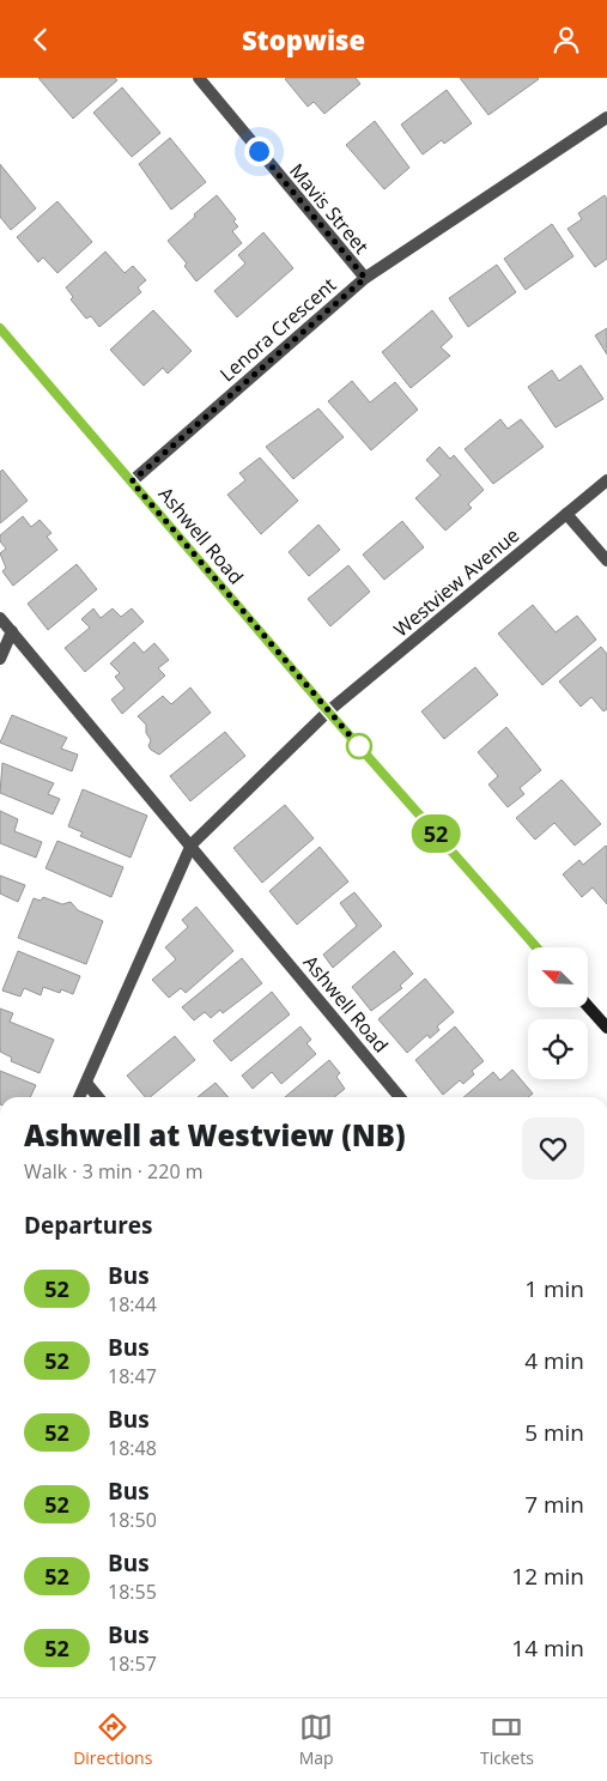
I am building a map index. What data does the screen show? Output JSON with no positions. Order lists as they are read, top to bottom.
{
  "streets": {
    "street": [
      "Mavis Street",
      "Lenora Crescent",
      "Ashwell Road",
      "Westview Avenue"
    ]
  },
  "crossings": [
    ["Mavis Street", "Lenora Crescent"],
    ["Lenora Crescent", "Ashwell Road"],
    ["Ashwell Road", "Westview Avenue"]
  ],
  "lines": ["bus line 52"],
  "north": "top left",
  "page": {
    "header": "Stopwise",
    "on_map": "52",
    "heading": [
      ["Ashwell at Westview (NB)", "Walk · 3 min · 220 m"],
      "Departures"
    ],
    "list": [
      {
        "mark": "52",
        "name": "Bus",
        "note": "18:44",
        "value": "1 min"
      },
      {
        "mark": "52",
        "name": "Bus",
        "note": "18:47",
        "value": "4 min"
      },
      {
        "mark": "52",
        "name": "Bus",
        "note": "18:48",
        "value": "5 min"
      },
      {
        "mark": "52",
        "name": "Bus",
        "note": "18:50",
        "value": "7 min"
      },
      {
        "mark": "52",
        "name": "Bus",
        "note": "18:55",
        "value": "12 min"
      },
      {
        "mark": "52",
        "name": "Bus",
        "note": "18:57",
        "value": "14 min"
      }
    ],
    "tabs": ["Directions", "Map", "Tickets"]
  }
}
